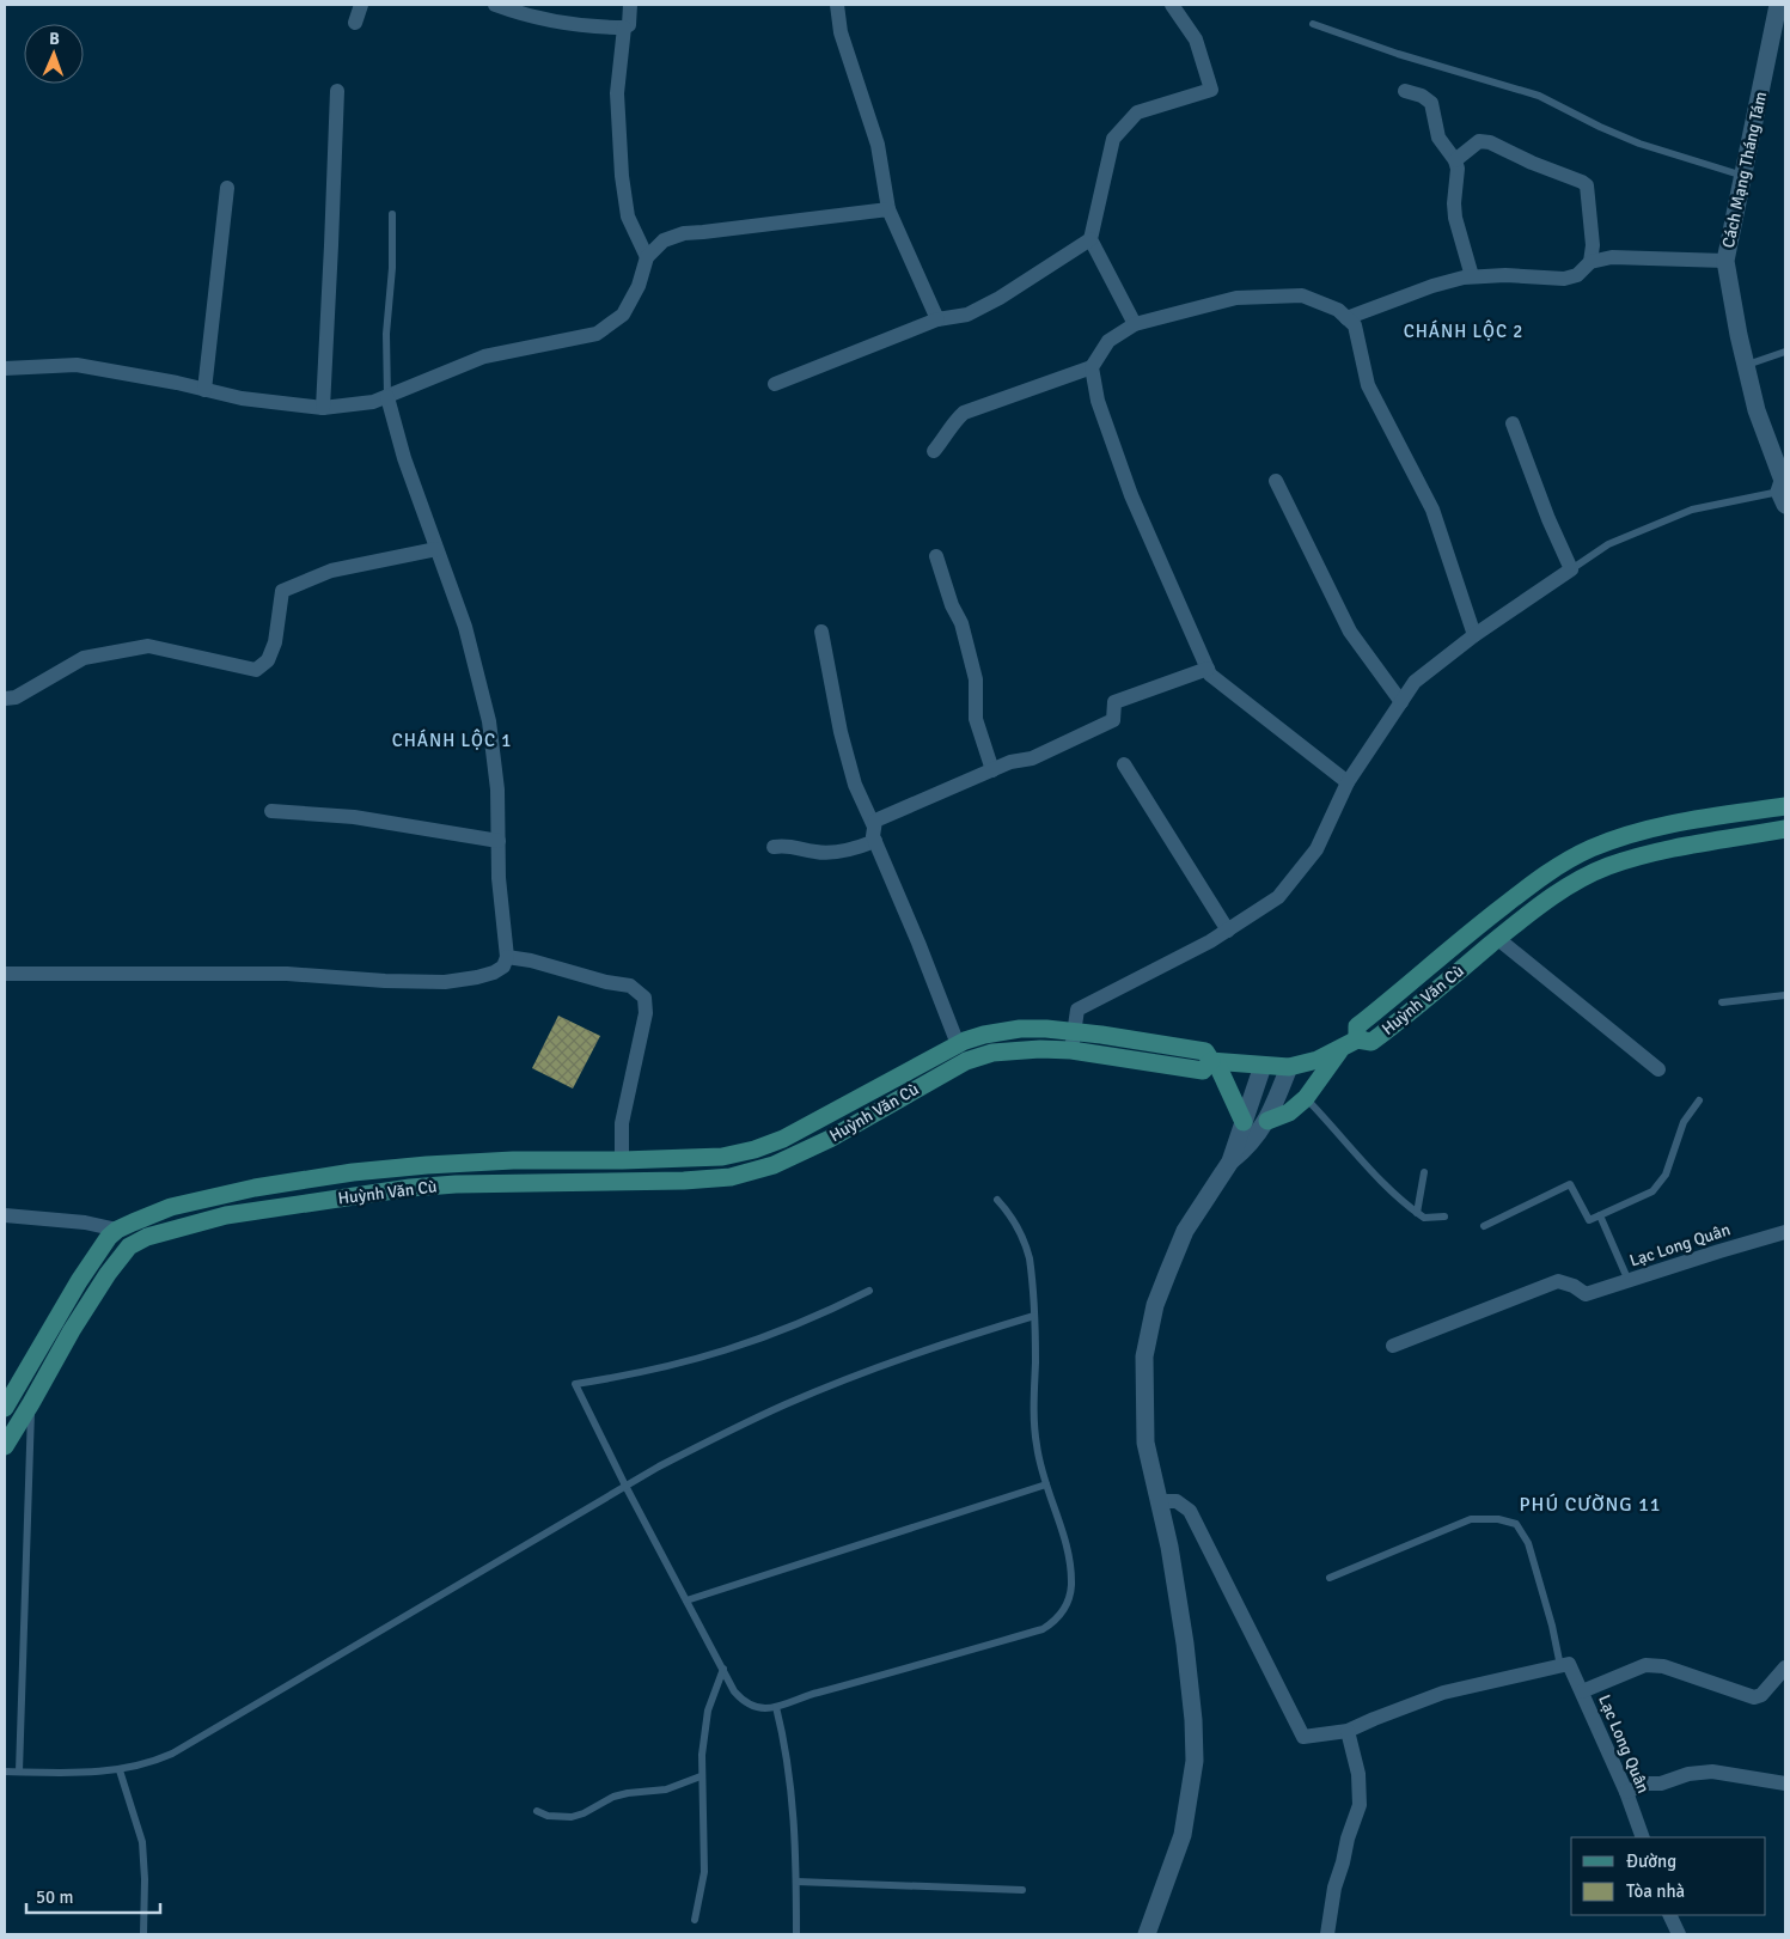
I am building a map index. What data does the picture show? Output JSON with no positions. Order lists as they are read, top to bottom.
{
  "streets": {
    "main road": ["Huỳnh Văn Cù"],
    "street": ["Cách Mạng Tháng Tám", "Lạc Long Quân"]
  },
  "districts": ["CHÁNH LỘC 2", "CHÁNH LỘC 1", "PHÚ CƯỜNG 11"],
  "legend": ["Đường", "Tòa nhà"],
  "scale_bar": "50 m",
  "north": "top"
}
